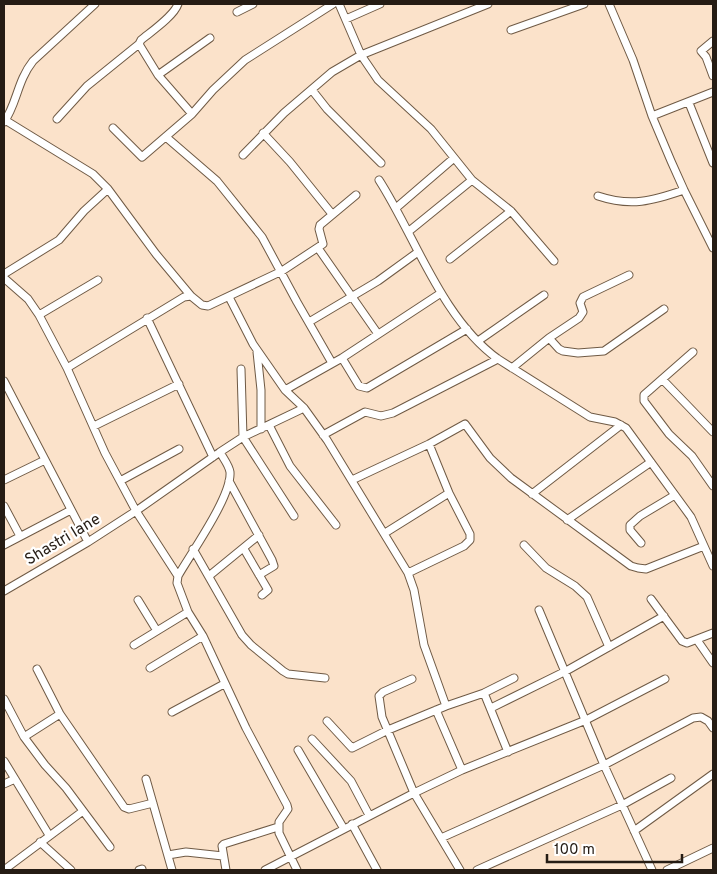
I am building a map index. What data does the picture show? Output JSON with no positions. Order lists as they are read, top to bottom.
{
  "streets": {
    "street": ["Shastri lane"]
  },
  "scale_bar": "100 m"
}
